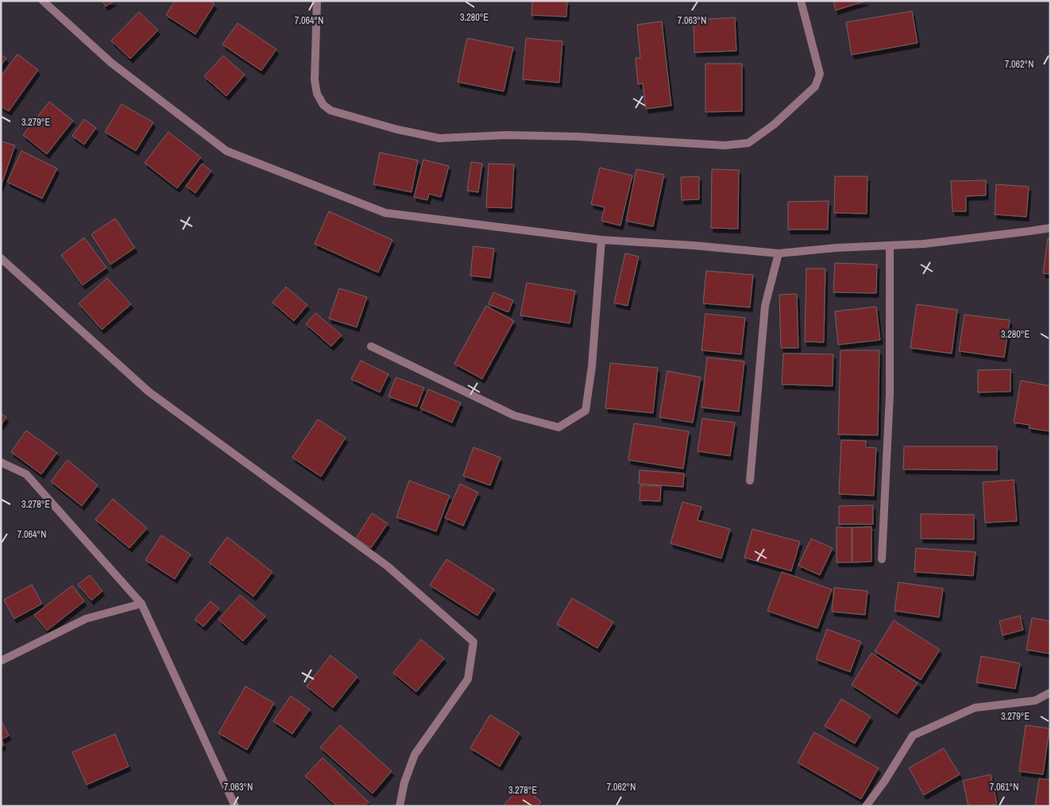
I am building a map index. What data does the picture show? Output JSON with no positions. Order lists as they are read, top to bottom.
{
  "coordinates": [
    "3.280°E",
    "7.064°N",
    "7.063°N",
    "7.062°N",
    "3.279°E",
    "3.278°E",
    "7.061°N"
  ]
}
